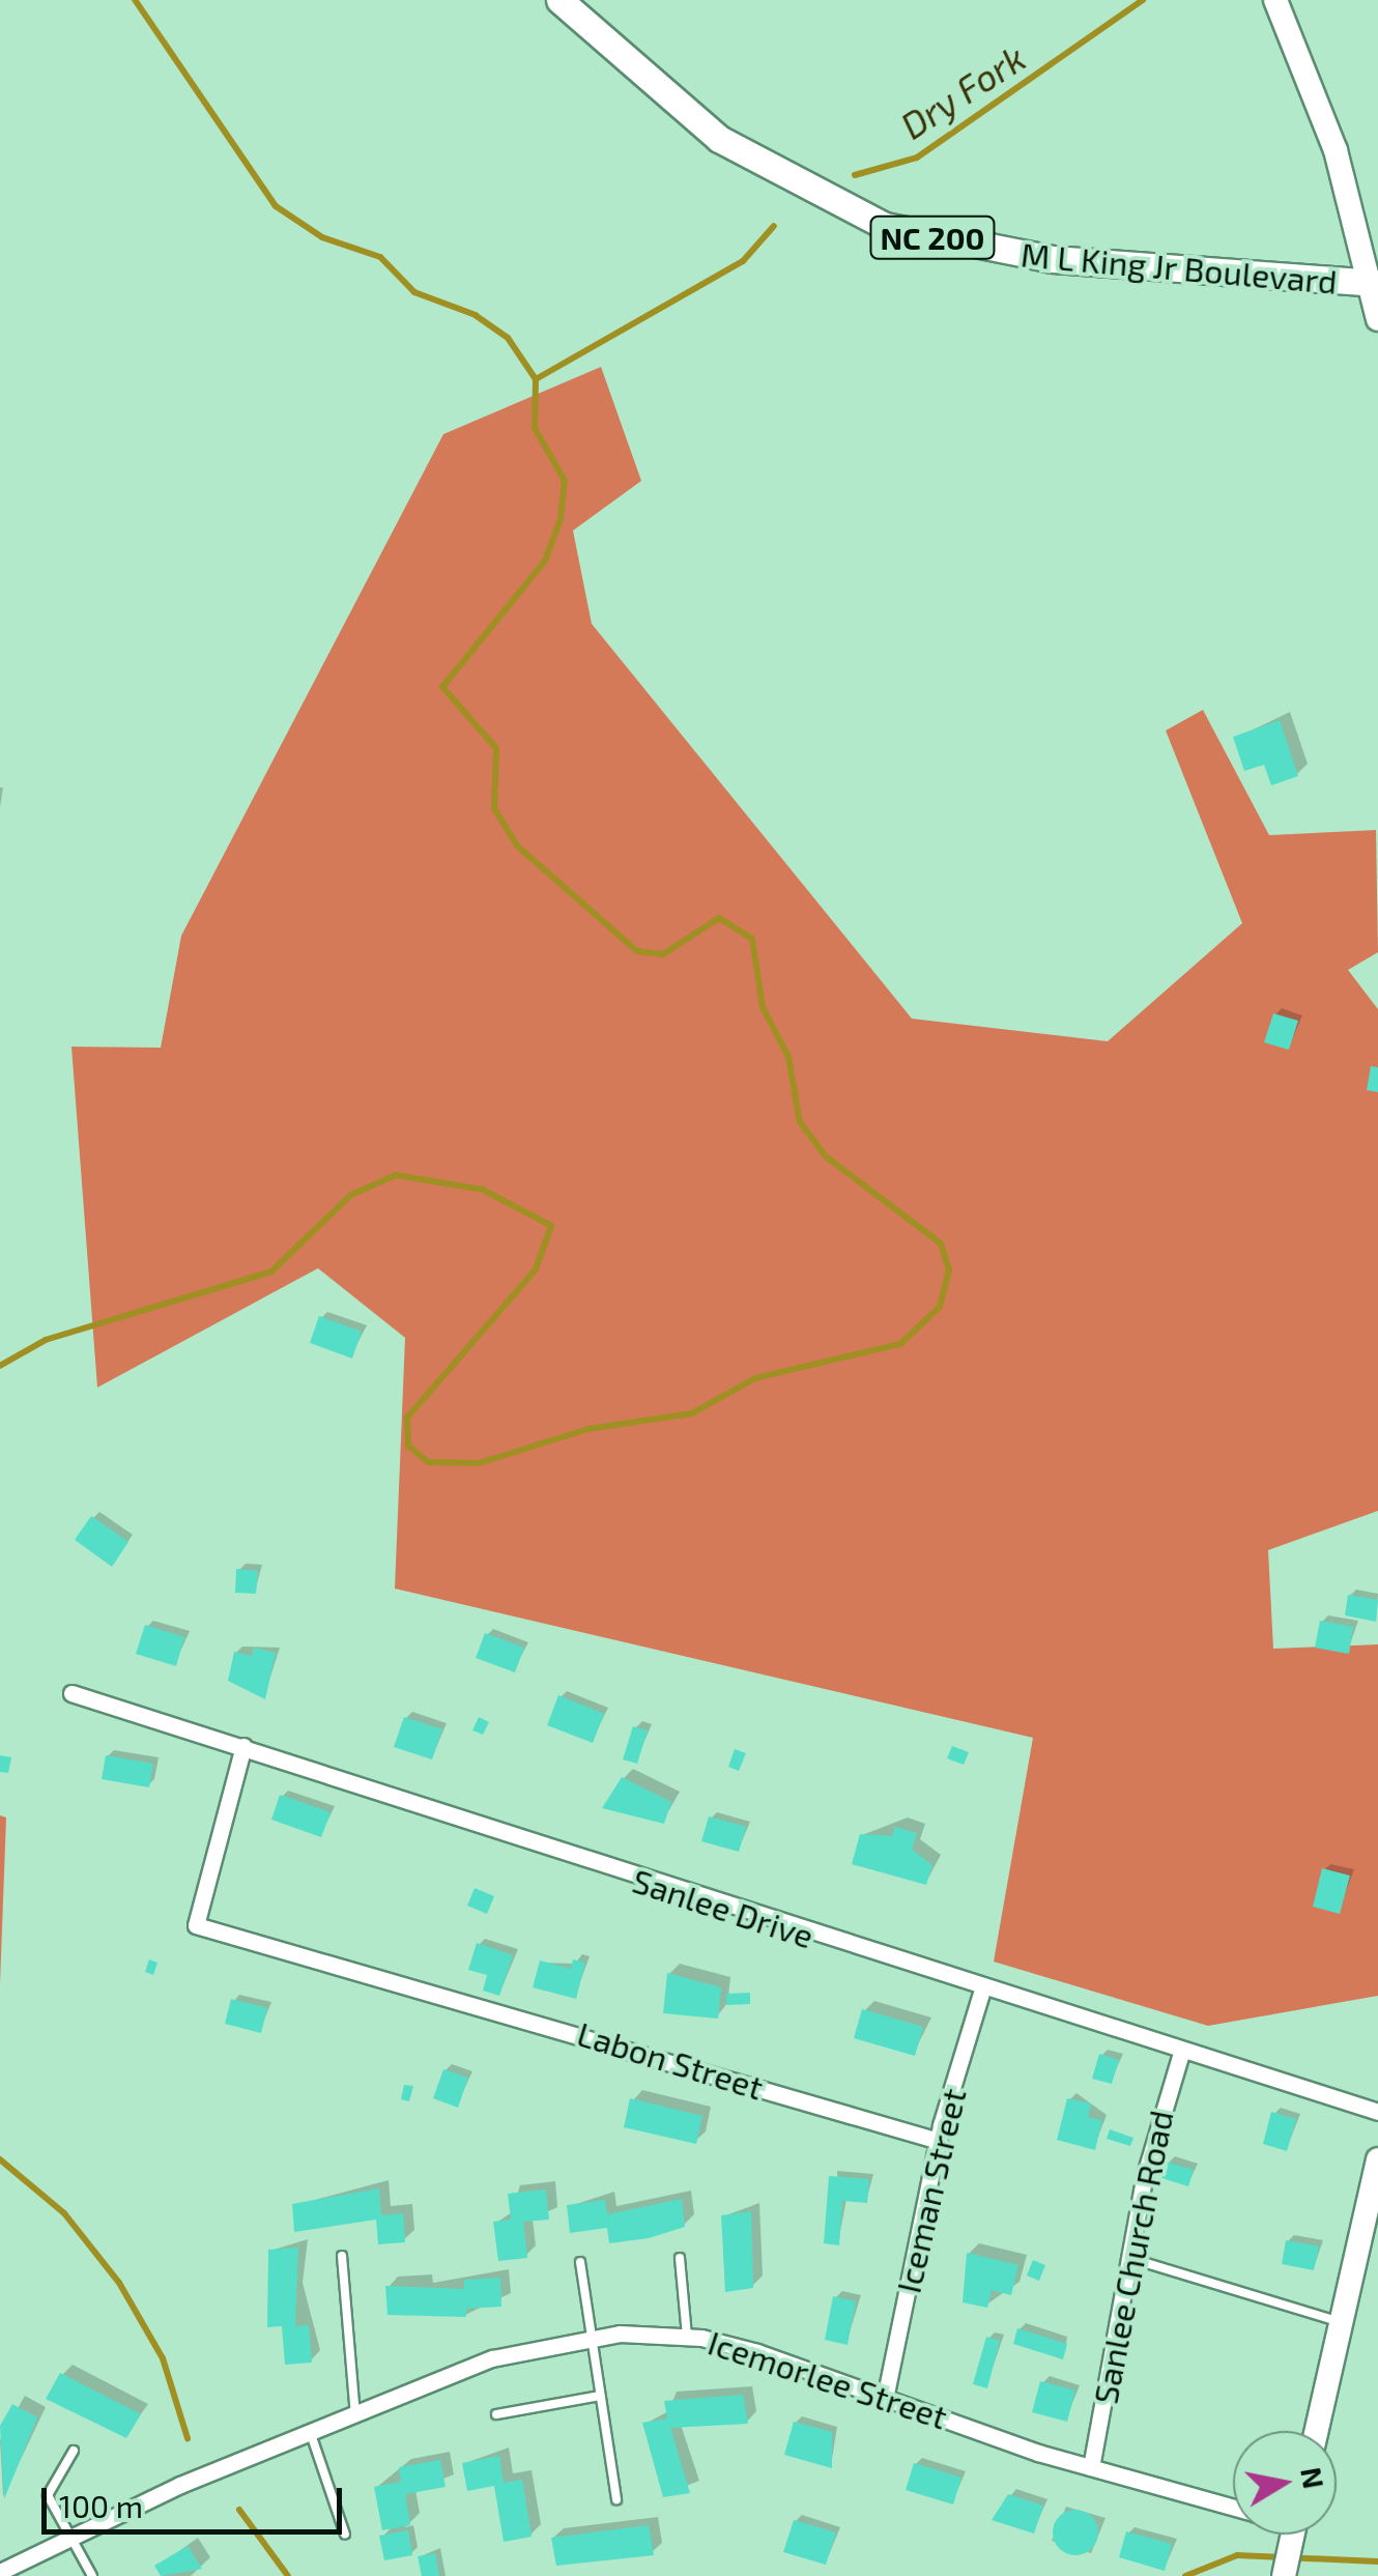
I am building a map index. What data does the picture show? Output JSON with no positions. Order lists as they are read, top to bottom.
{
  "streets": {
    "main road": ["NC 200", "M L King Jr Boulevard"],
    "street": [
      "Sanlee Drive",
      "Labon Street",
      "Iceman Street",
      "Sanlee Church Road",
      "Icemorlee Street"
    ]
  },
  "crossings": [
    ["Sanlee Drive", "Labon Street"],
    ["Sanlee Drive", "Iceman Street"],
    ["Sanlee Drive", "Sanlee Church Road"],
    ["Labon Street", "Iceman Street"],
    ["Iceman Street", "Icemorlee Street"],
    ["Sanlee Church Road", "Icemorlee Street"]
  ],
  "water": ["Dry Fork"],
  "scale_bar": "100 m",
  "north": "right"
}
